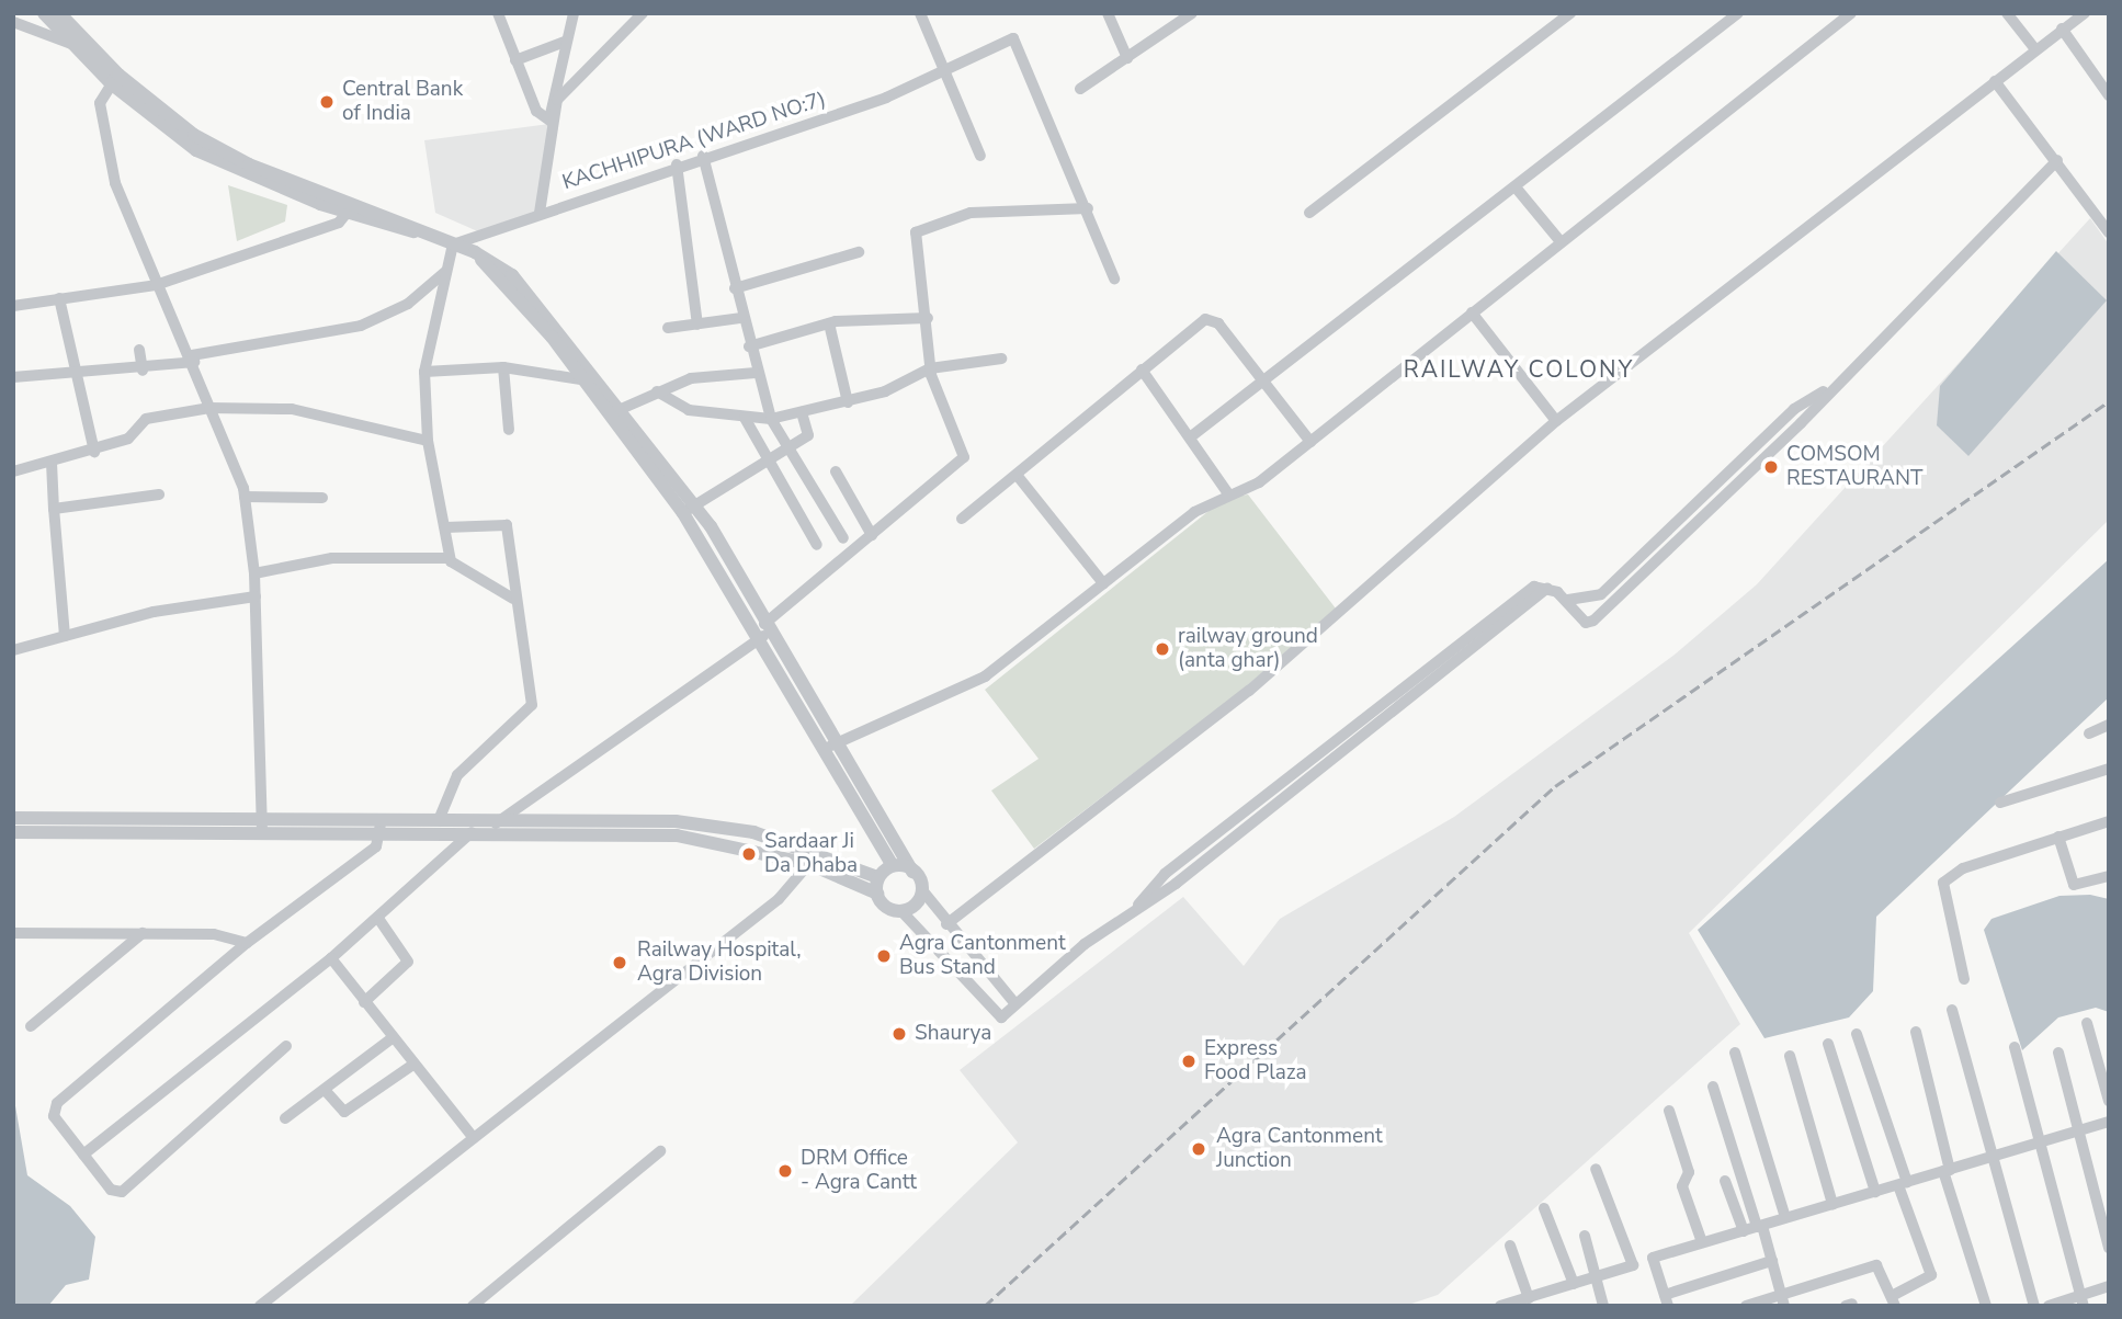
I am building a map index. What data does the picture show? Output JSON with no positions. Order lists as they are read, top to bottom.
{
  "streets": {
    "street": ["KACHHIPURA (WARD NO:7)"]
  },
  "districts": ["RAILWAY COLONY"],
  "places": [
    "Central Bank of India",
    "COMSOM RESTAURANT",
    "railway ground (anta ghar)",
    "Sardaar Ji Da Dhaba",
    "Agra Cantonment Bus Stand",
    "Railway Hospital, Agra Division",
    "Shaurya",
    "Express Food Plaza",
    "Agra Cantonment Junction",
    "DRM Office - Agra Cantt"
  ]
}
